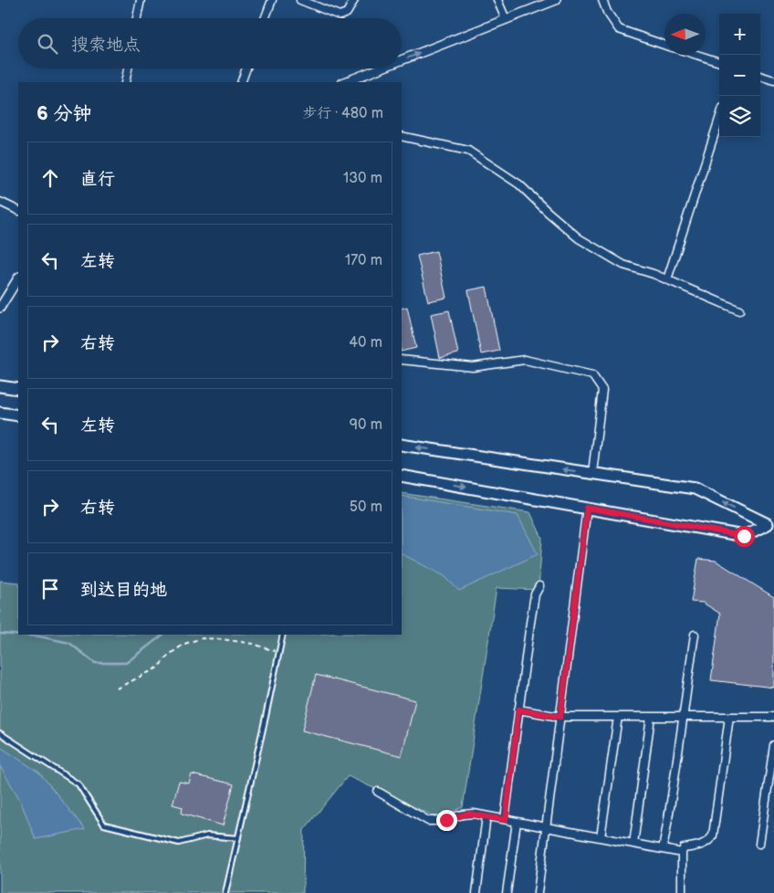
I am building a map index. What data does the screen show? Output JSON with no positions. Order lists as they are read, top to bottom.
{
  "north": "left",
  "page": {
    "map_buttons": ["+", "−"],
    "search": "搜索地点",
    "heading": ["6 分钟", "步行 · 480 m"],
    "list": [
      ["直行", "130 m"],
      ["左转", "170 m"],
      ["右转", "40 m"],
      ["左转", "90 m"],
      ["右转", "50 m"],
      "到达目的地"
    ]
  }
}
